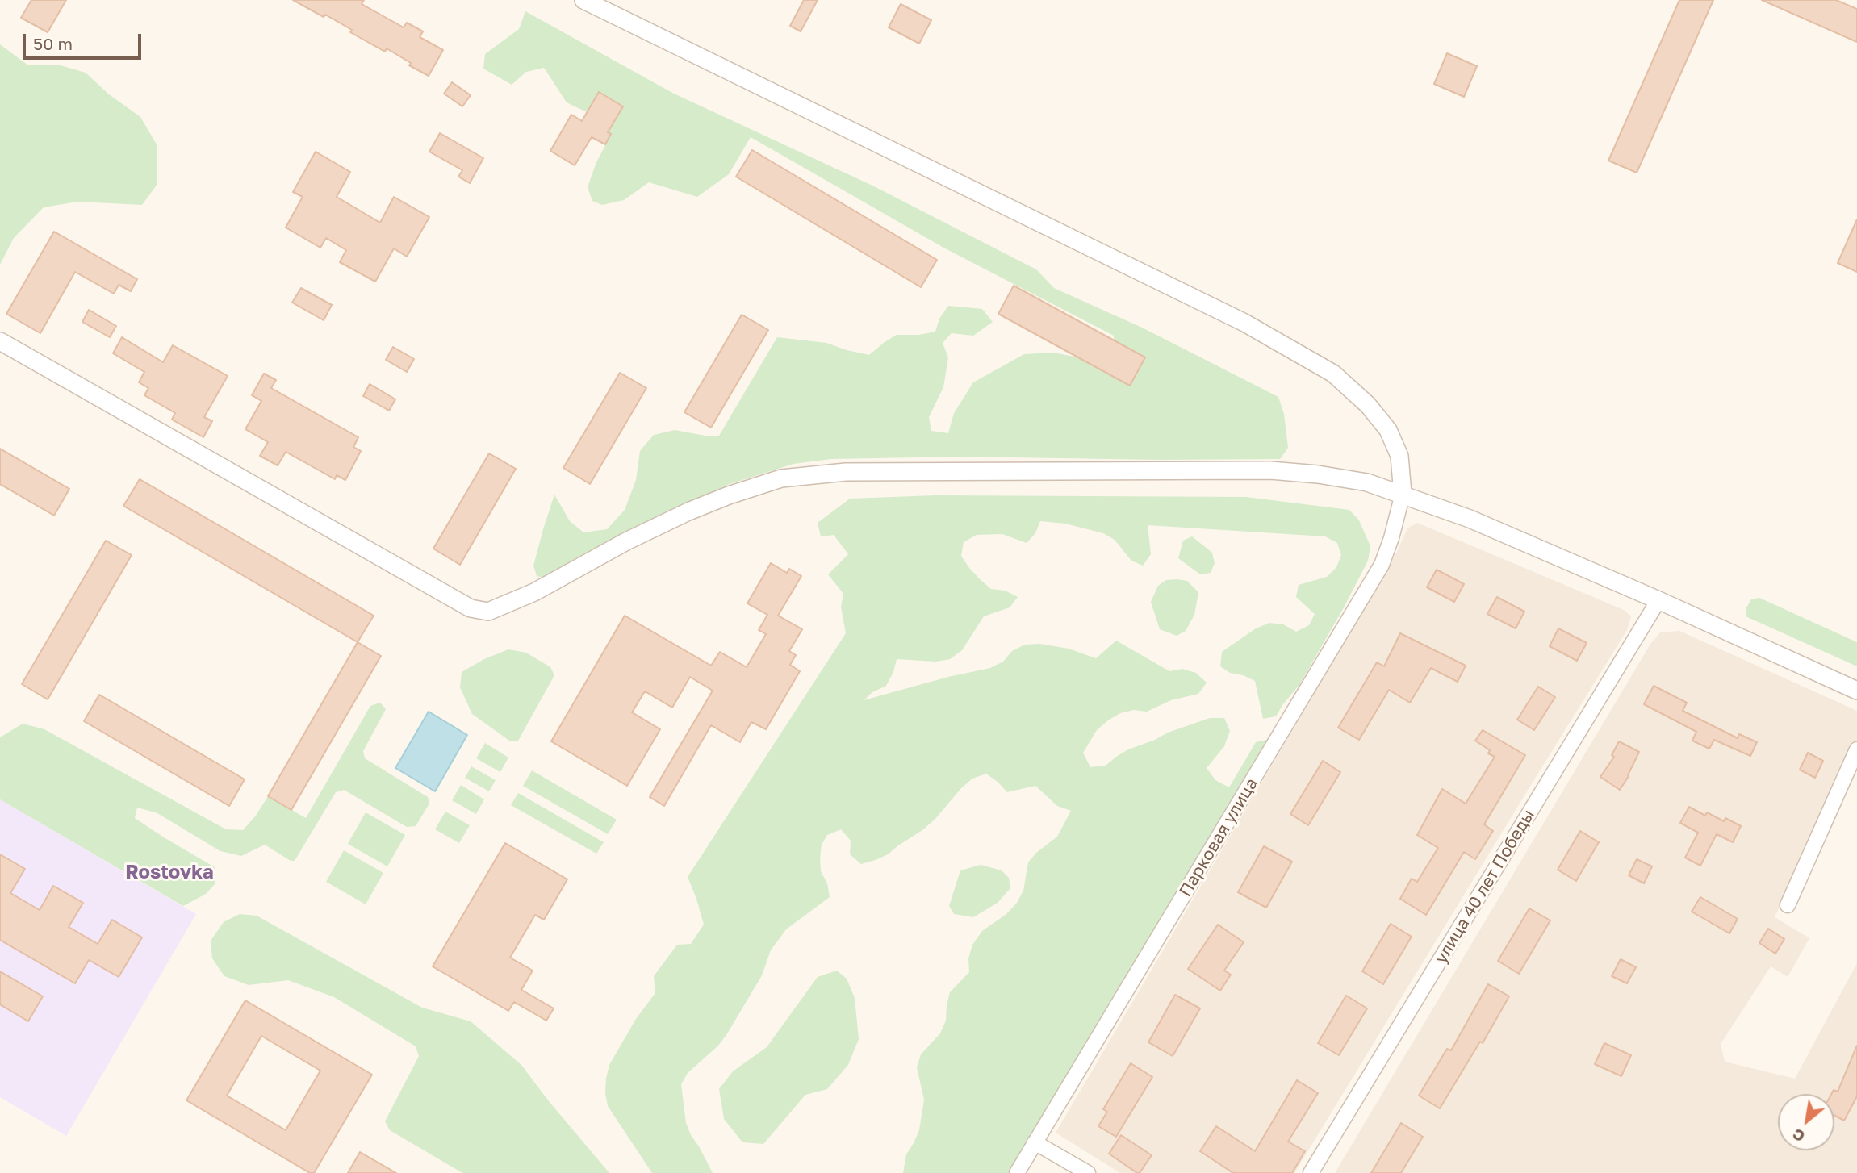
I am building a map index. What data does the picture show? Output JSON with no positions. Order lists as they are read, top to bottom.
{
  "streets": {
    "street": ["Парковая улица", "улица 40 лет Победы"]
  },
  "districts": ["Rostovka"],
  "scale_bar": "50 m",
  "north": "bottom left"
}
